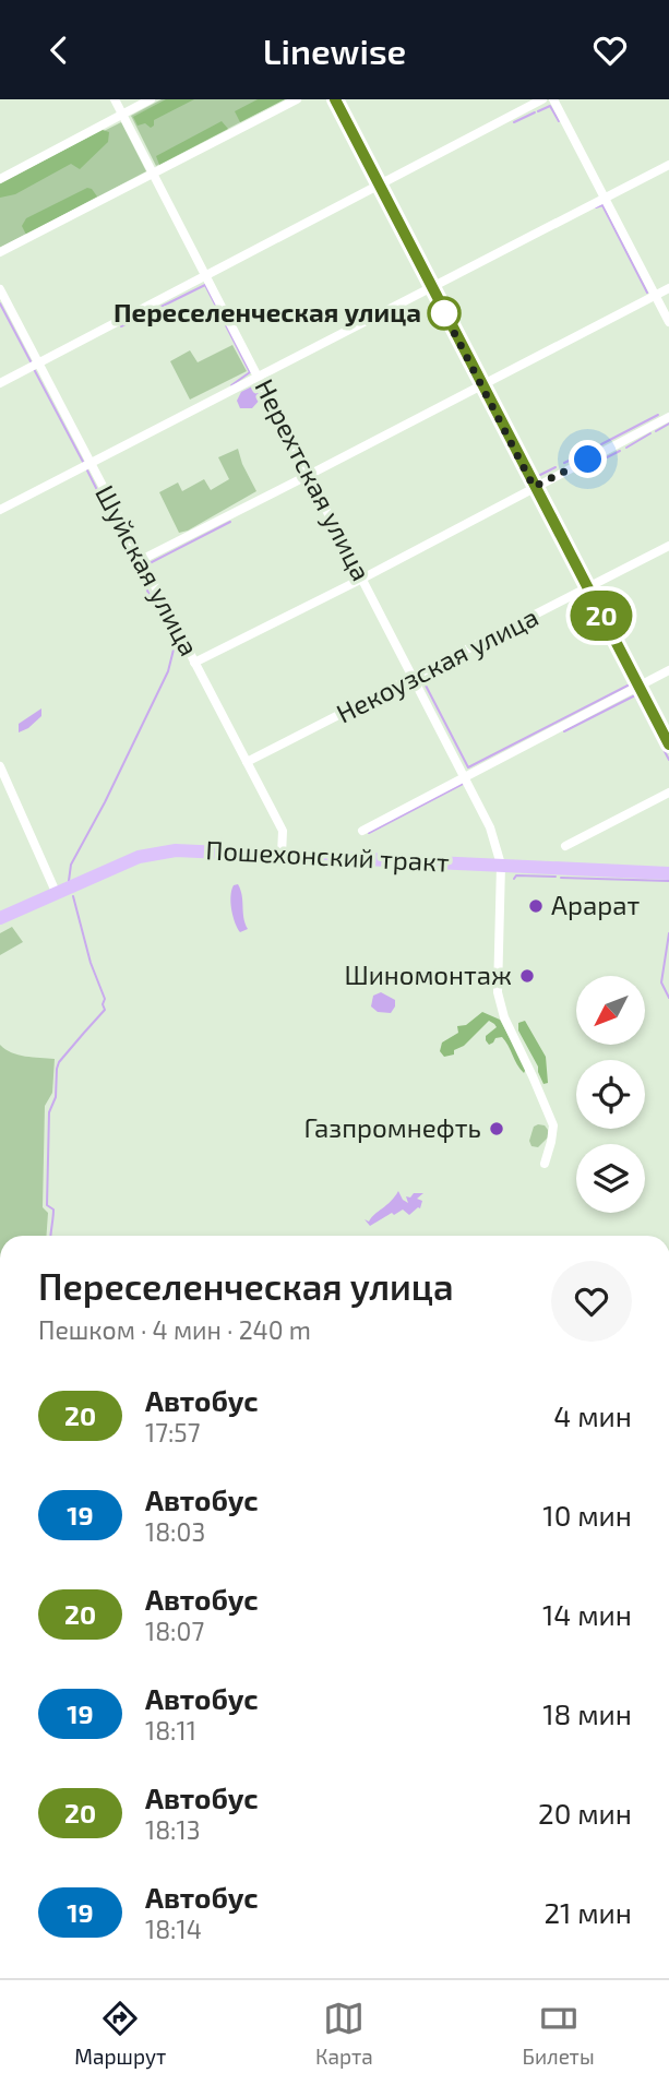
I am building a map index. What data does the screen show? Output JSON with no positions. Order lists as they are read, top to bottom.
{
  "streets": {
    "main road": ["Пошехонский тракт"],
    "street": ["Нерехтская улица", "Шуйская улица", "Некоузская улица"]
  },
  "crossings": [
    ["Нерехтская улица", "Некоузская улица"],
    ["Нерехтская улица", "Пошехонский тракт"],
    ["Шуйская улица", "Некоузская улица"],
    ["Шуйская улица", "Пошехонский тракт"]
  ],
  "places": [
    "Переселенческая улица",
    "Арарат",
    "Шиномонтаж",
    "Газпромнефть"
  ],
  "lines": ["bus line 20"],
  "north": "bottom left",
  "page": {
    "header": "Linewise",
    "on_map": "20",
    "heading": ["Переселенческая улица", "Пешком · 4 мин · 240 m"],
    "list": [
      {
        "mark": "20",
        "name": "Автобус",
        "note": "17:57",
        "value": "4 мин"
      },
      {
        "mark": "19",
        "name": "Автобус",
        "note": "18:03",
        "value": "10 мин"
      },
      {
        "mark": "20",
        "name": "Автобус",
        "note": "18:07",
        "value": "14 мин"
      },
      {
        "mark": "19",
        "name": "Автобус",
        "note": "18:11",
        "value": "18 мин"
      },
      {
        "mark": "20",
        "name": "Автобус",
        "note": "18:13",
        "value": "20 мин"
      },
      {
        "mark": "19",
        "name": "Автобус",
        "note": "18:14",
        "value": "21 мин"
      }
    ],
    "tabs": ["Маршрут", "Карта", "Билеты"]
  }
}
